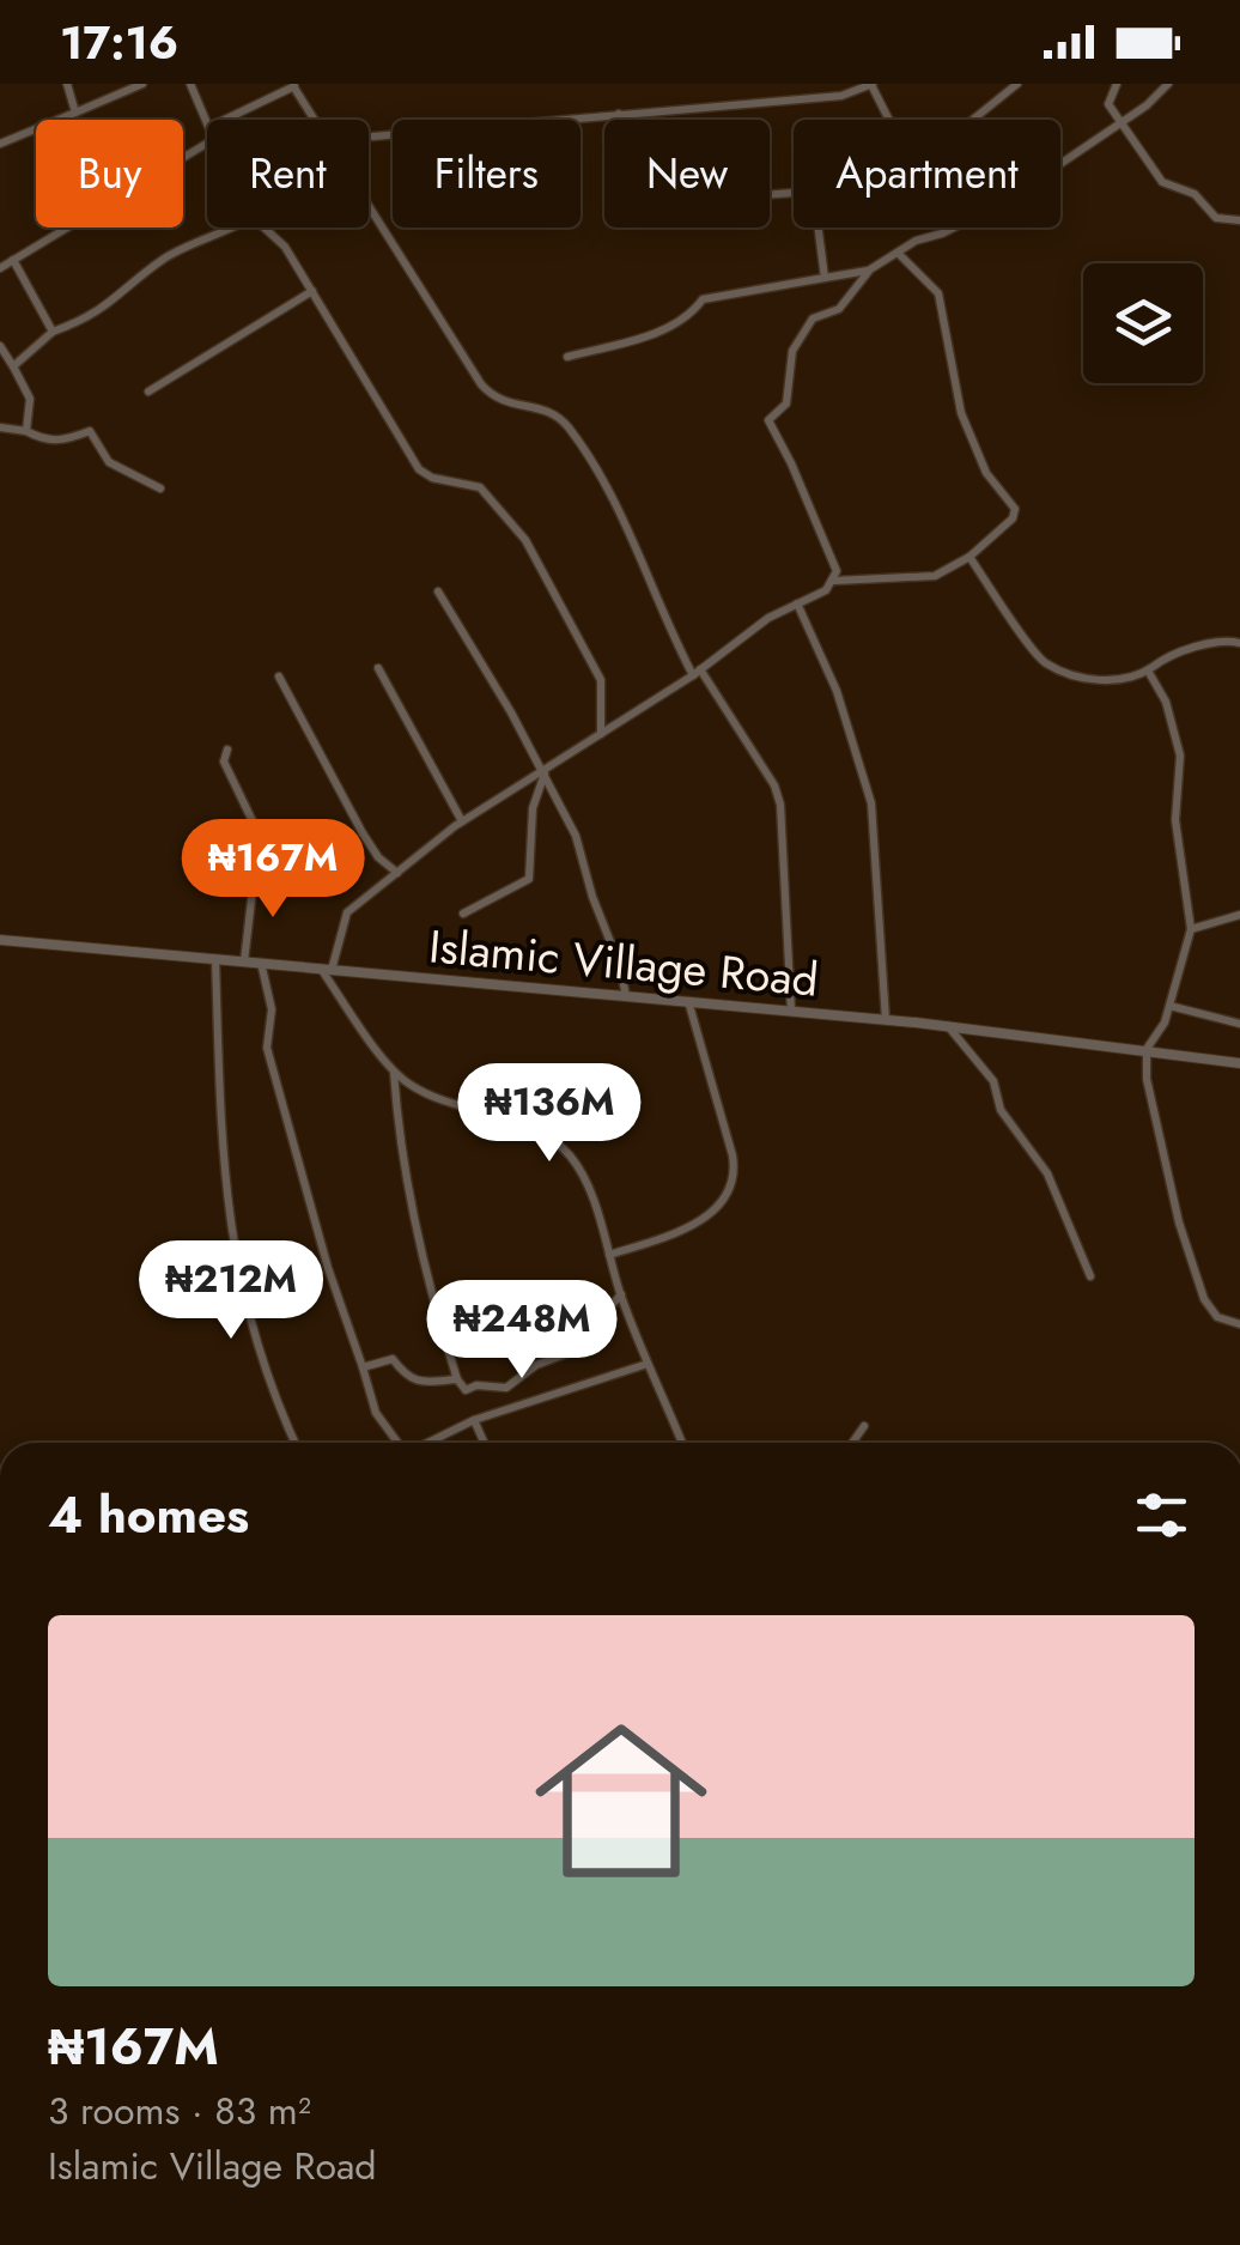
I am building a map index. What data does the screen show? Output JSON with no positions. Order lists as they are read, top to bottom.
{
  "streets": {
    "street": ["Islamic Village Road"]
  },
  "page": {
    "status": "17:16",
    "chip": [
      "Buy",
      "Rent",
      "Filters",
      "New",
      "Apartment"
    ],
    "price": [
      "₦167M",
      "₦136M",
      "₦212M",
      "₦248M"
    ],
    "heading": "4 homes",
    "list": [
      {
        "name": "₦167M",
        "note": "3 rooms · 83 m² · Islamic Village Road"
      }
    ]
  }
}
